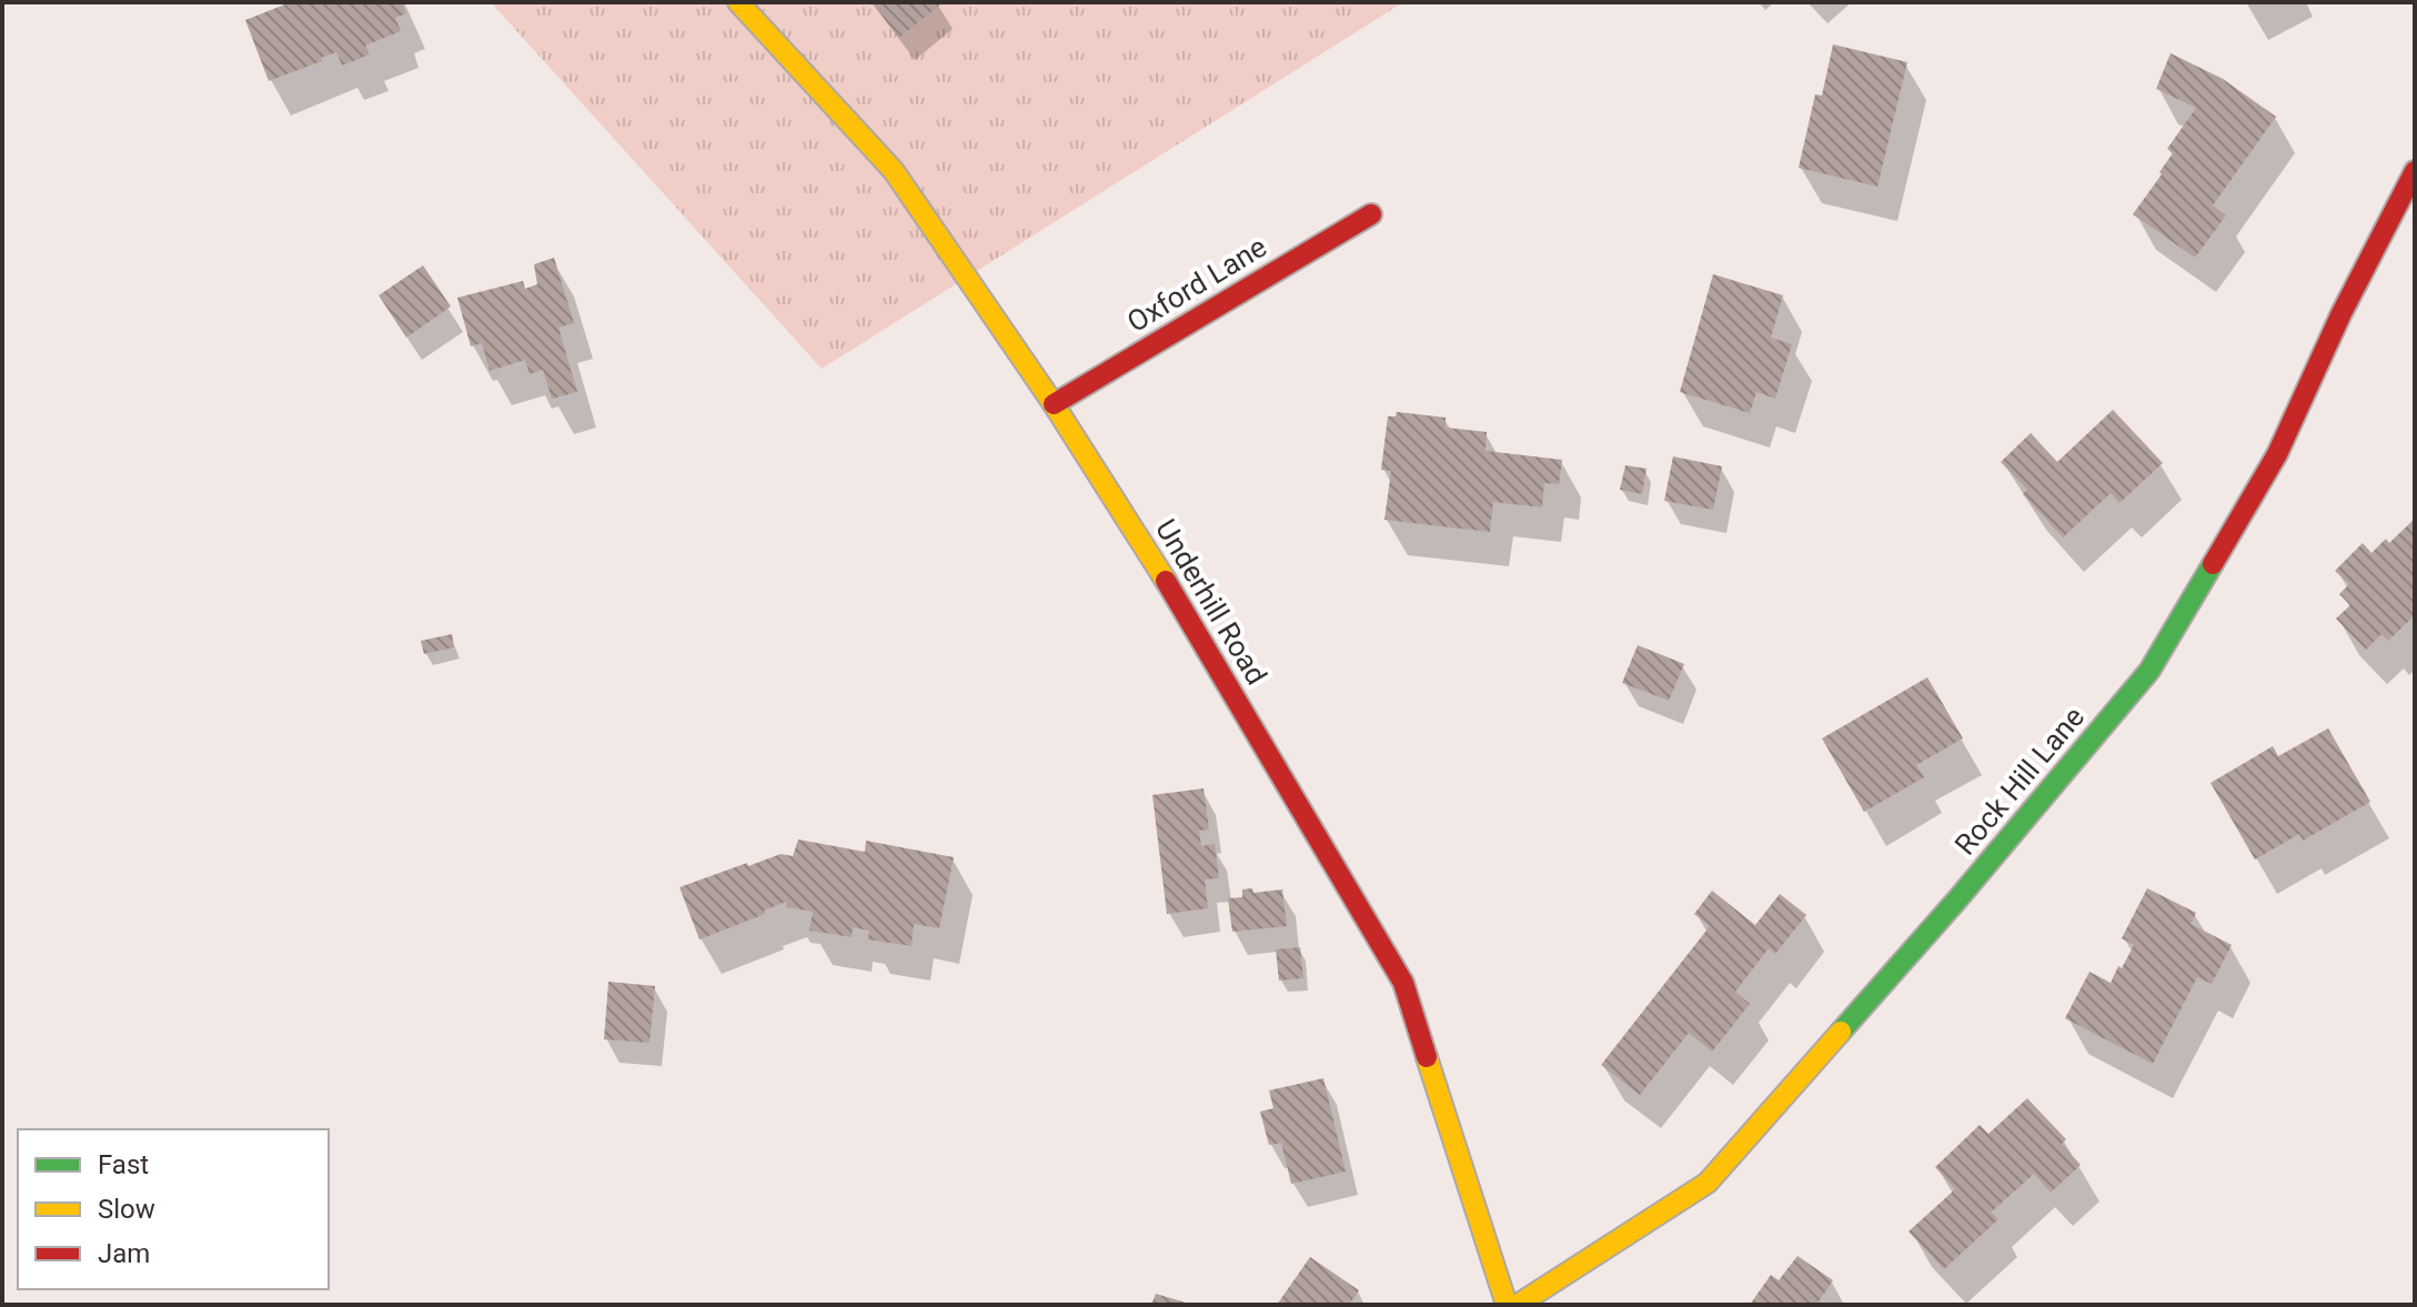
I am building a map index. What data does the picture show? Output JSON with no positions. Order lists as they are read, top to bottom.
{
  "streets": {
    "street": ["Oxford Lane", "Underhill Road", "Rock Hill Lane"]
  },
  "crossings": [
    ["Oxford Lane", "Underhill Road"]
  ],
  "legend": ["Fast", "Slow", "Jam"]
}
